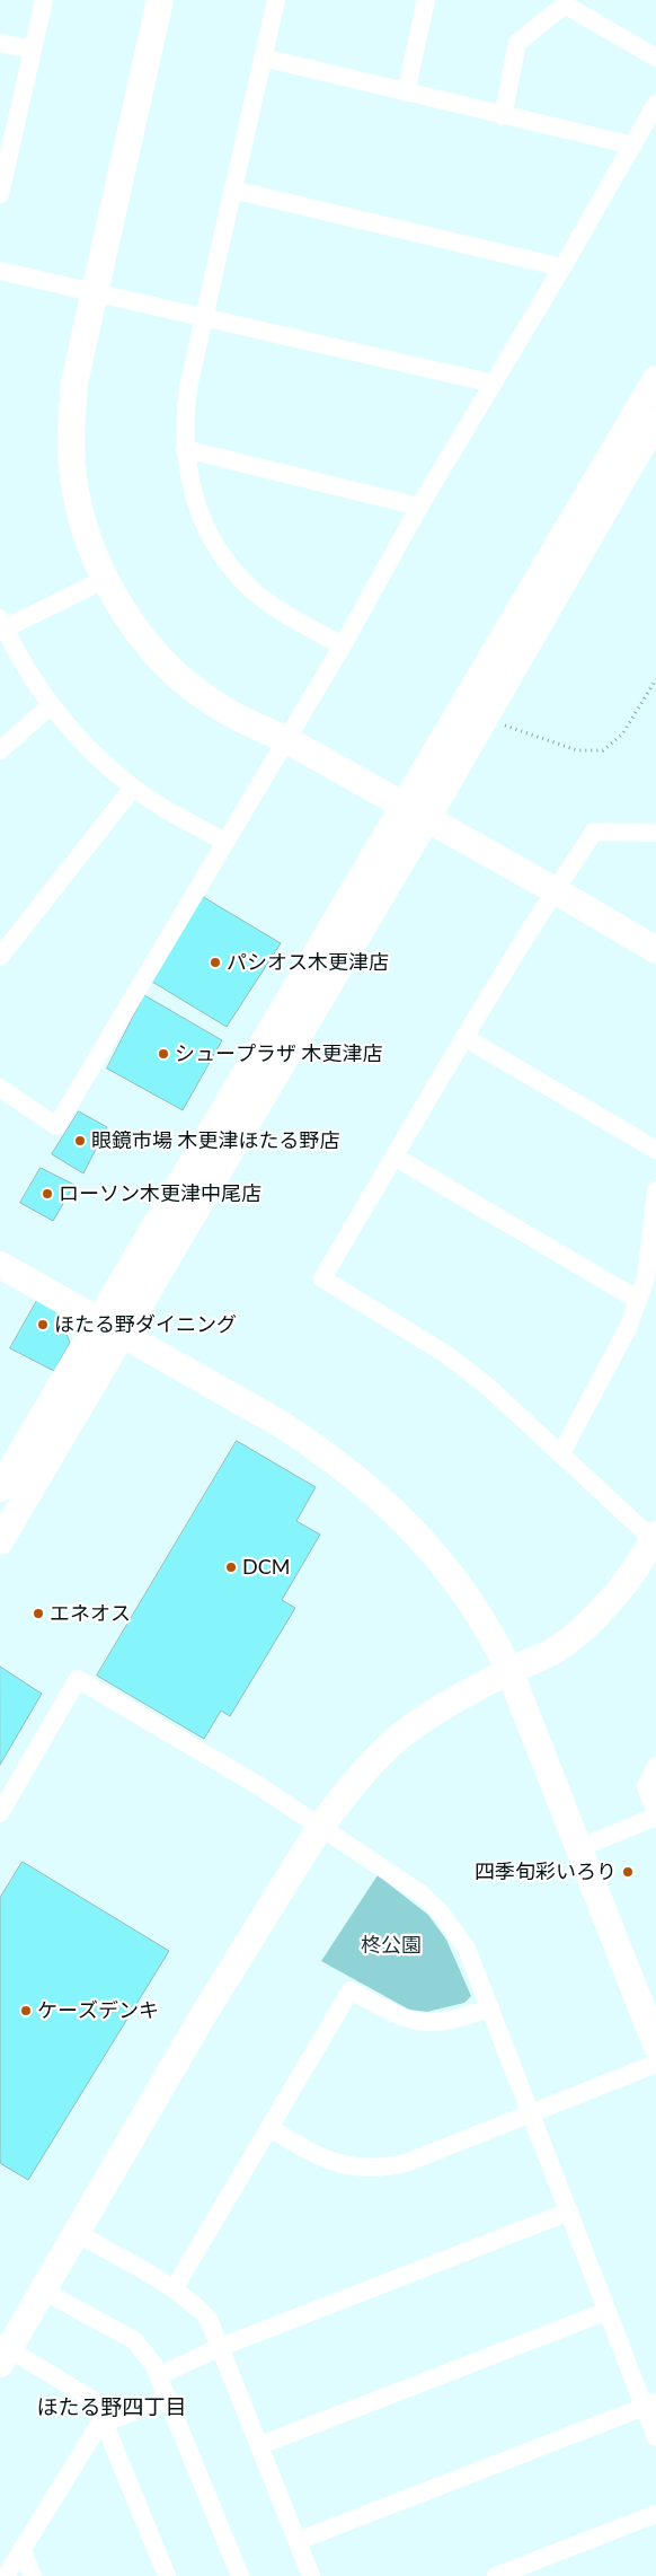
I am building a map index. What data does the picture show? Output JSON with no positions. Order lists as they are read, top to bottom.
{
  "districts": ["ほたる野四丁目"],
  "parks": ["柊公園"],
  "places": [
    "パシオス木更津店",
    "シュープラザ 木更津店",
    "眼鏡市場 木更津ほたる野店",
    "ローソン木更津中尾店",
    "ほたる野ダイニング",
    "DCM",
    "エネオス",
    "四季旬彩いろり",
    "ケーズデンキ"
  ]
}
